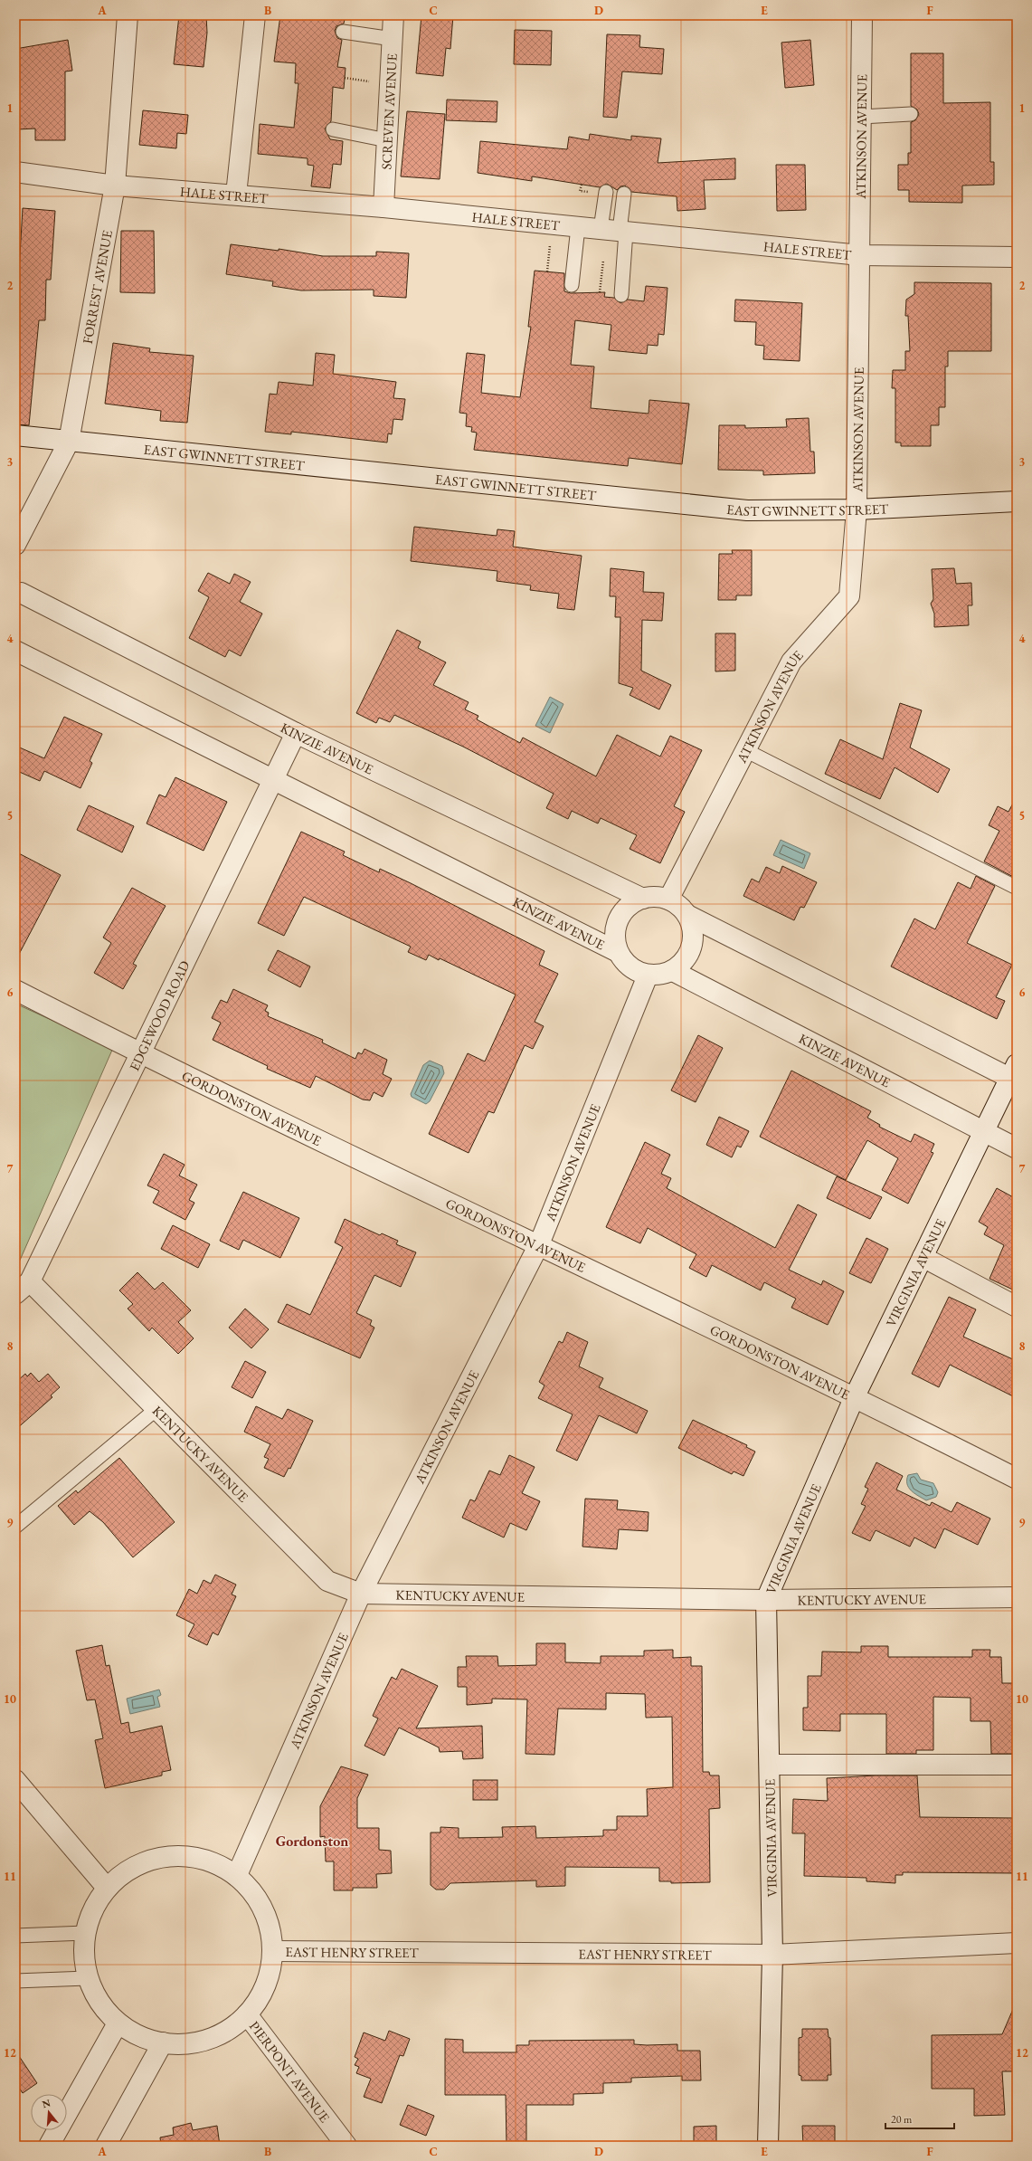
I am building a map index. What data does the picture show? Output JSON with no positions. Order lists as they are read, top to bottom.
{
  "streets": {
    "street": [
      "SCREVEN AVENUE",
      "ATKINSON AVENUE",
      "HALE STREET",
      "FORREST AVENUE",
      "EAST GWINNETT STREET",
      "KINZIE AVENUE",
      "EDGEWOOD ROAD",
      "GORDONSTON AVENUE",
      "VIRGINIA AVENUE",
      "KENTUCKY AVENUE",
      "EAST HENRY STREET",
      "PIERPONT AVENUE"
    ]
  },
  "crossings": [
    ["SCREVEN AVENUE", "HALE STREET"],
    ["ATKINSON AVENUE", "HALE STREET"],
    ["ATKINSON AVENUE", "EAST GWINNETT STREET"],
    ["ATKINSON AVENUE", "KINZIE AVENUE"],
    ["ATKINSON AVENUE", "GORDONSTON AVENUE"],
    ["ATKINSON AVENUE", "KENTUCKY AVENUE"],
    ["HALE STREET", "FORREST AVENUE"],
    ["FORREST AVENUE", "EAST GWINNETT STREET"],
    ["KINZIE AVENUE", "EDGEWOOD ROAD"],
    ["KINZIE AVENUE", "VIRGINIA AVENUE"],
    ["EDGEWOOD ROAD", "GORDONSTON AVENUE"],
    ["EDGEWOOD ROAD", "KENTUCKY AVENUE"],
    ["GORDONSTON AVENUE", "VIRGINIA AVENUE"],
    ["VIRGINIA AVENUE", "KENTUCKY AVENUE"],
    ["VIRGINIA AVENUE", "EAST HENRY STREET"]
  ],
  "districts": ["Gordonston"],
  "scale_bar": "20 m",
  "north": "top",
  "grid": {
    "columns": [
      "A",
      "B",
      "C",
      "D",
      "E",
      "F"
    ],
    "rows": [
      "1",
      "2",
      "3",
      "4",
      "5",
      "6",
      "7",
      "8",
      "9",
      "10",
      "11",
      "12"
    ]
  }
}
